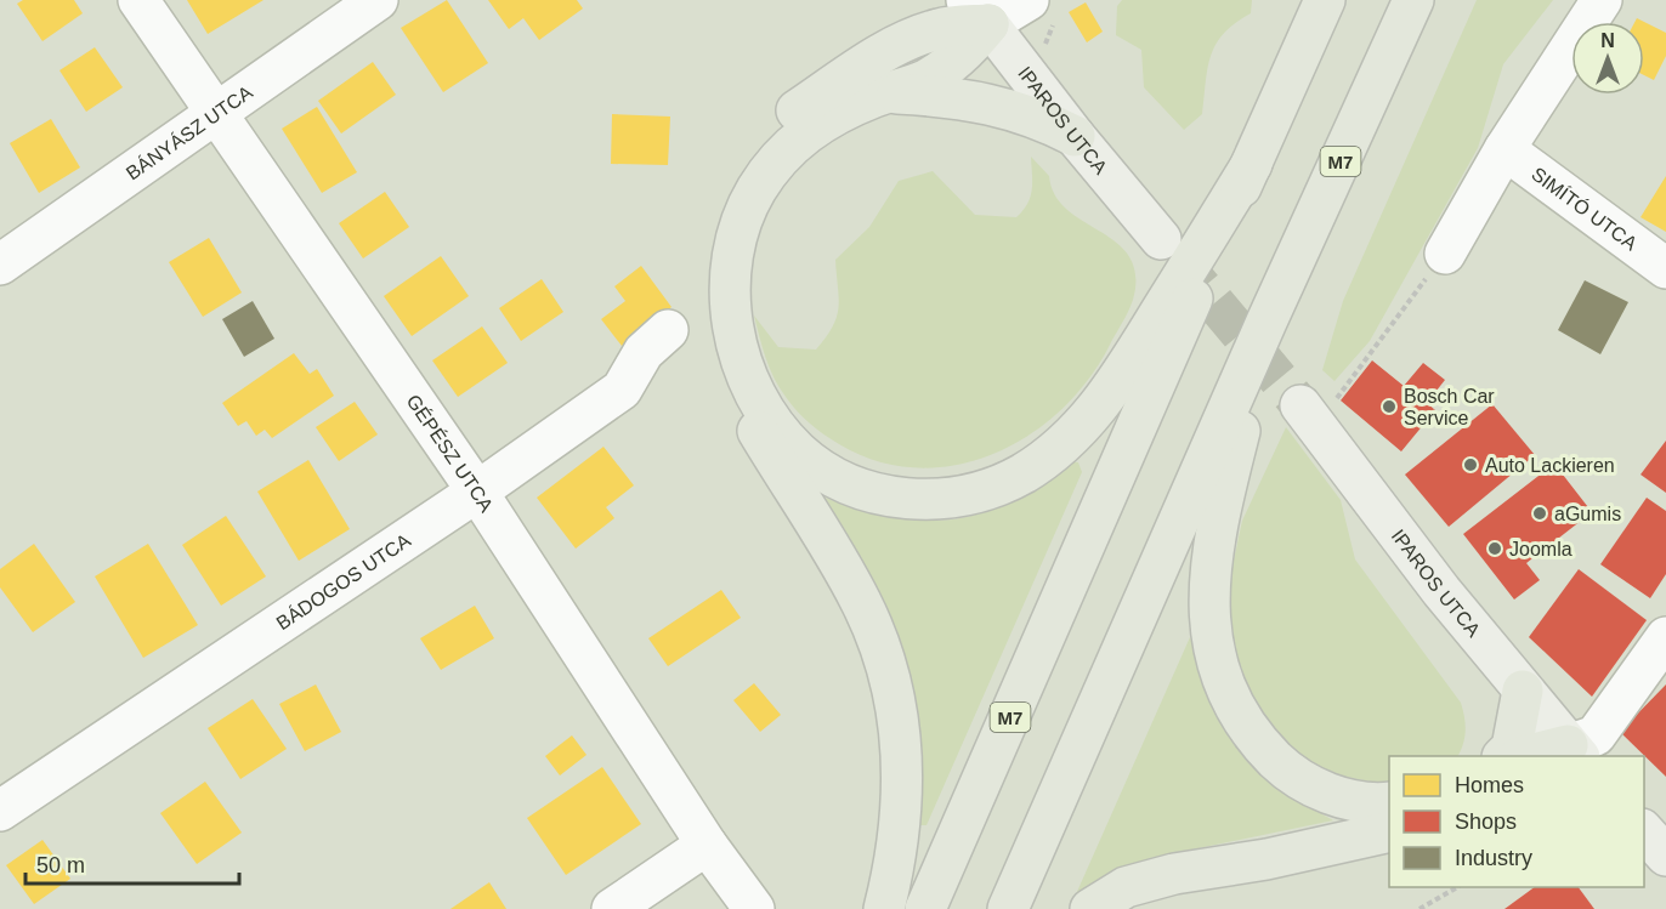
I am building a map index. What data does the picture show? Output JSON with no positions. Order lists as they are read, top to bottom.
{
  "streets": {
    "highway": ["M7"],
    "main road": ["IPAROS UTCA"],
    "street": [
      "BÁNYÁSZ UTCA",
      "SIMÍTÓ UTCA",
      "GÉPÉSZ UTCA",
      "BÁDOGOS UTCA"
    ]
  },
  "crossings": [
    ["BÁNYÁSZ UTCA", "GÉPÉSZ UTCA"],
    ["GÉPÉSZ UTCA", "BÁDOGOS UTCA"]
  ],
  "places": [
    "Bosch Car Service",
    "Auto Lackieren",
    "aGumis",
    "Joomla"
  ],
  "legend": ["Homes", "Shops", "Industry"],
  "scale_bar": "50 m",
  "north": "top"
}
